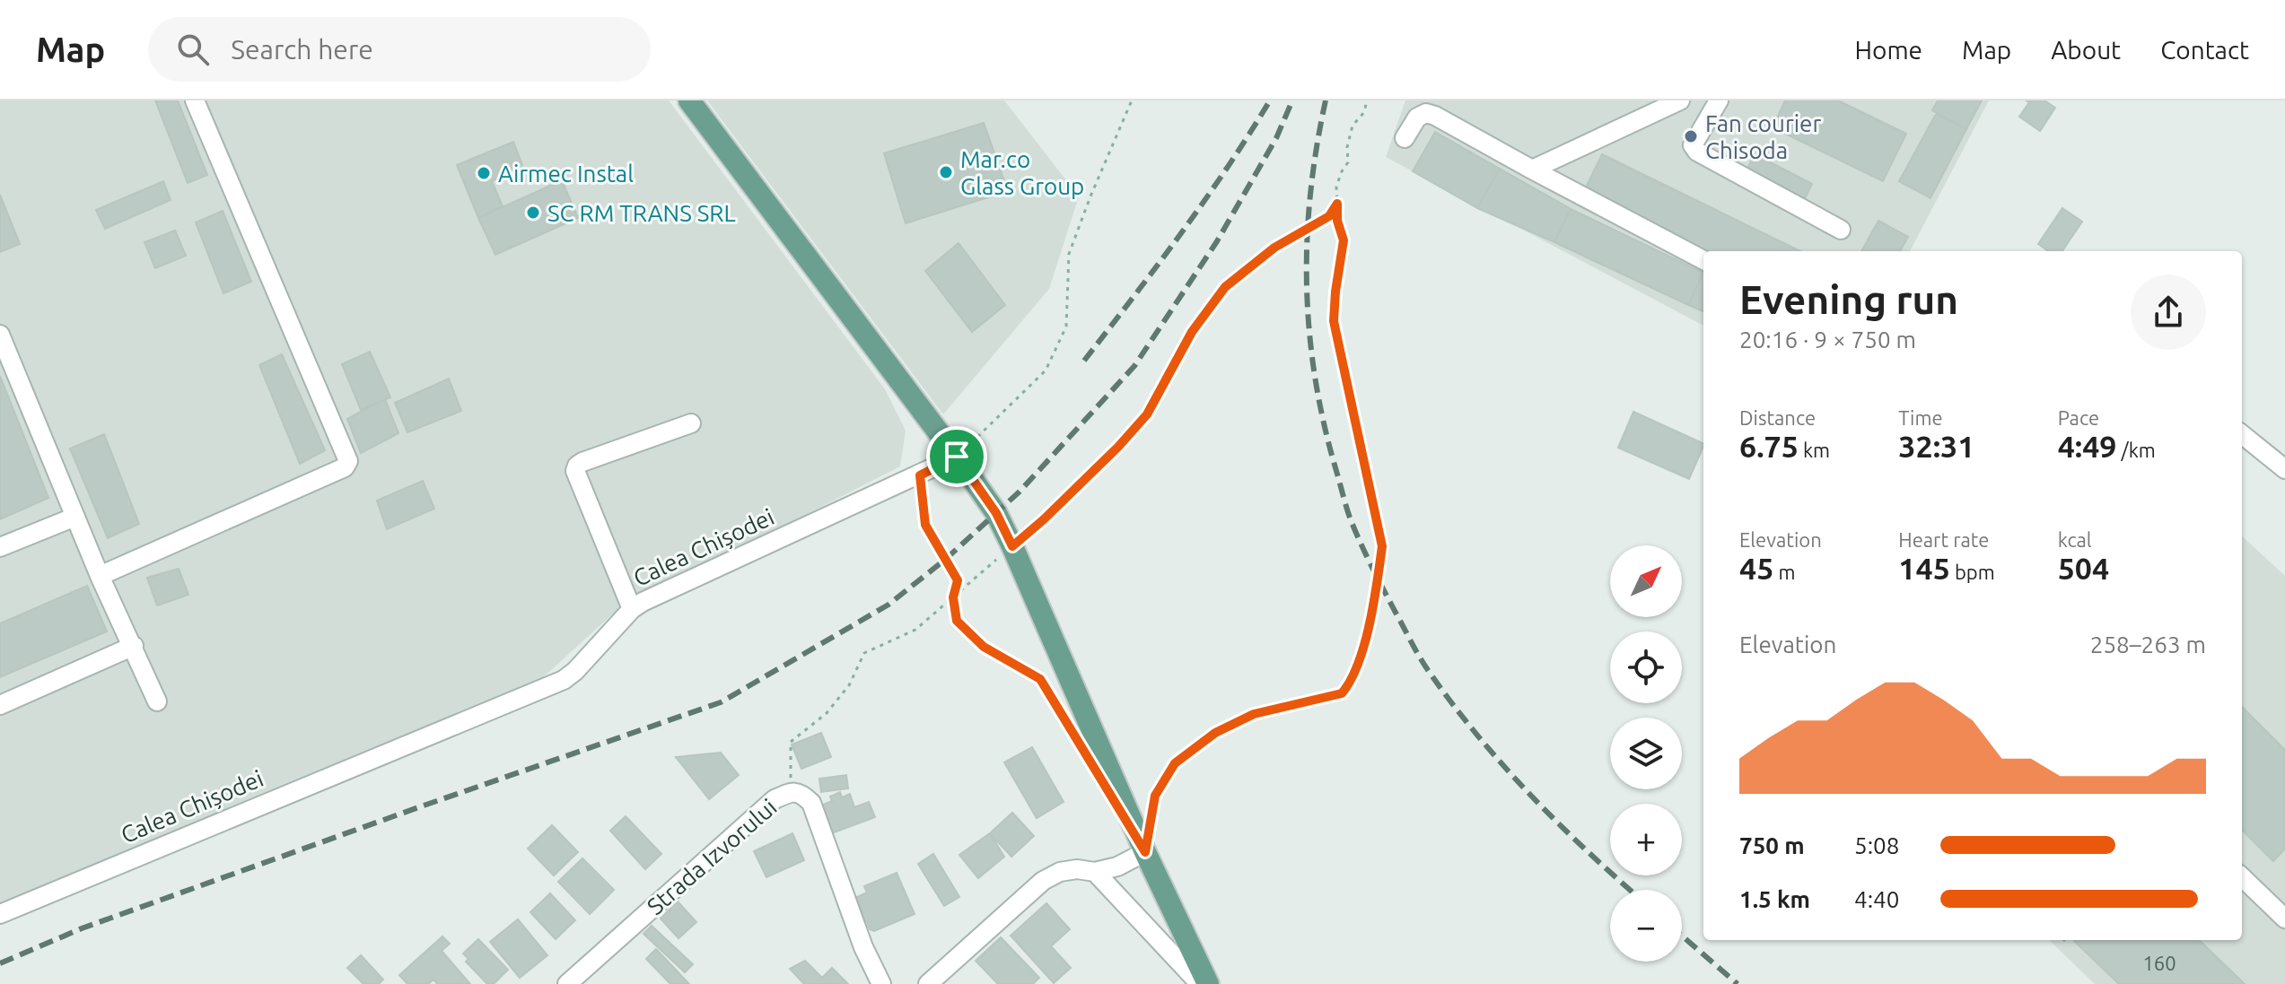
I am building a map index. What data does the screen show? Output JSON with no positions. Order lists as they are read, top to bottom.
{
  "streets": {
    "street": ["Calea Chișodei", "Strada Izvorului"]
  },
  "places": [
    "Fan courier Chisoda",
    "Mar.co Glass Group",
    "Airmec Instal",
    "SC RM TRANS SRL"
  ],
  "house_numbers": ["160"],
  "north": "top right",
  "page": {
    "header": "Map",
    "search": "Search here",
    "nav": [
      "Home",
      "Map",
      "About",
      "Contact"
    ],
    "heading": ["Evening run", "20:16 · 9 × 750 m"],
    "stats": [
      ["Distance", "6.75 km"],
      ["Time", "32:31"],
      ["Pace", "4:49 /km"],
      ["Elevation", "45 m"],
      ["Heart rate", "145 bpm"],
      ["kcal", "504"]
    ],
    "map_buttons": ["+", "−"],
    "chart": ["Elevation", "258–263 m"],
    "list": [
      {
        "name": "750 m",
        "note": "5:08"
      },
      {
        "name": "1.5 km",
        "note": "4:40"
      }
    ]
  }
}
